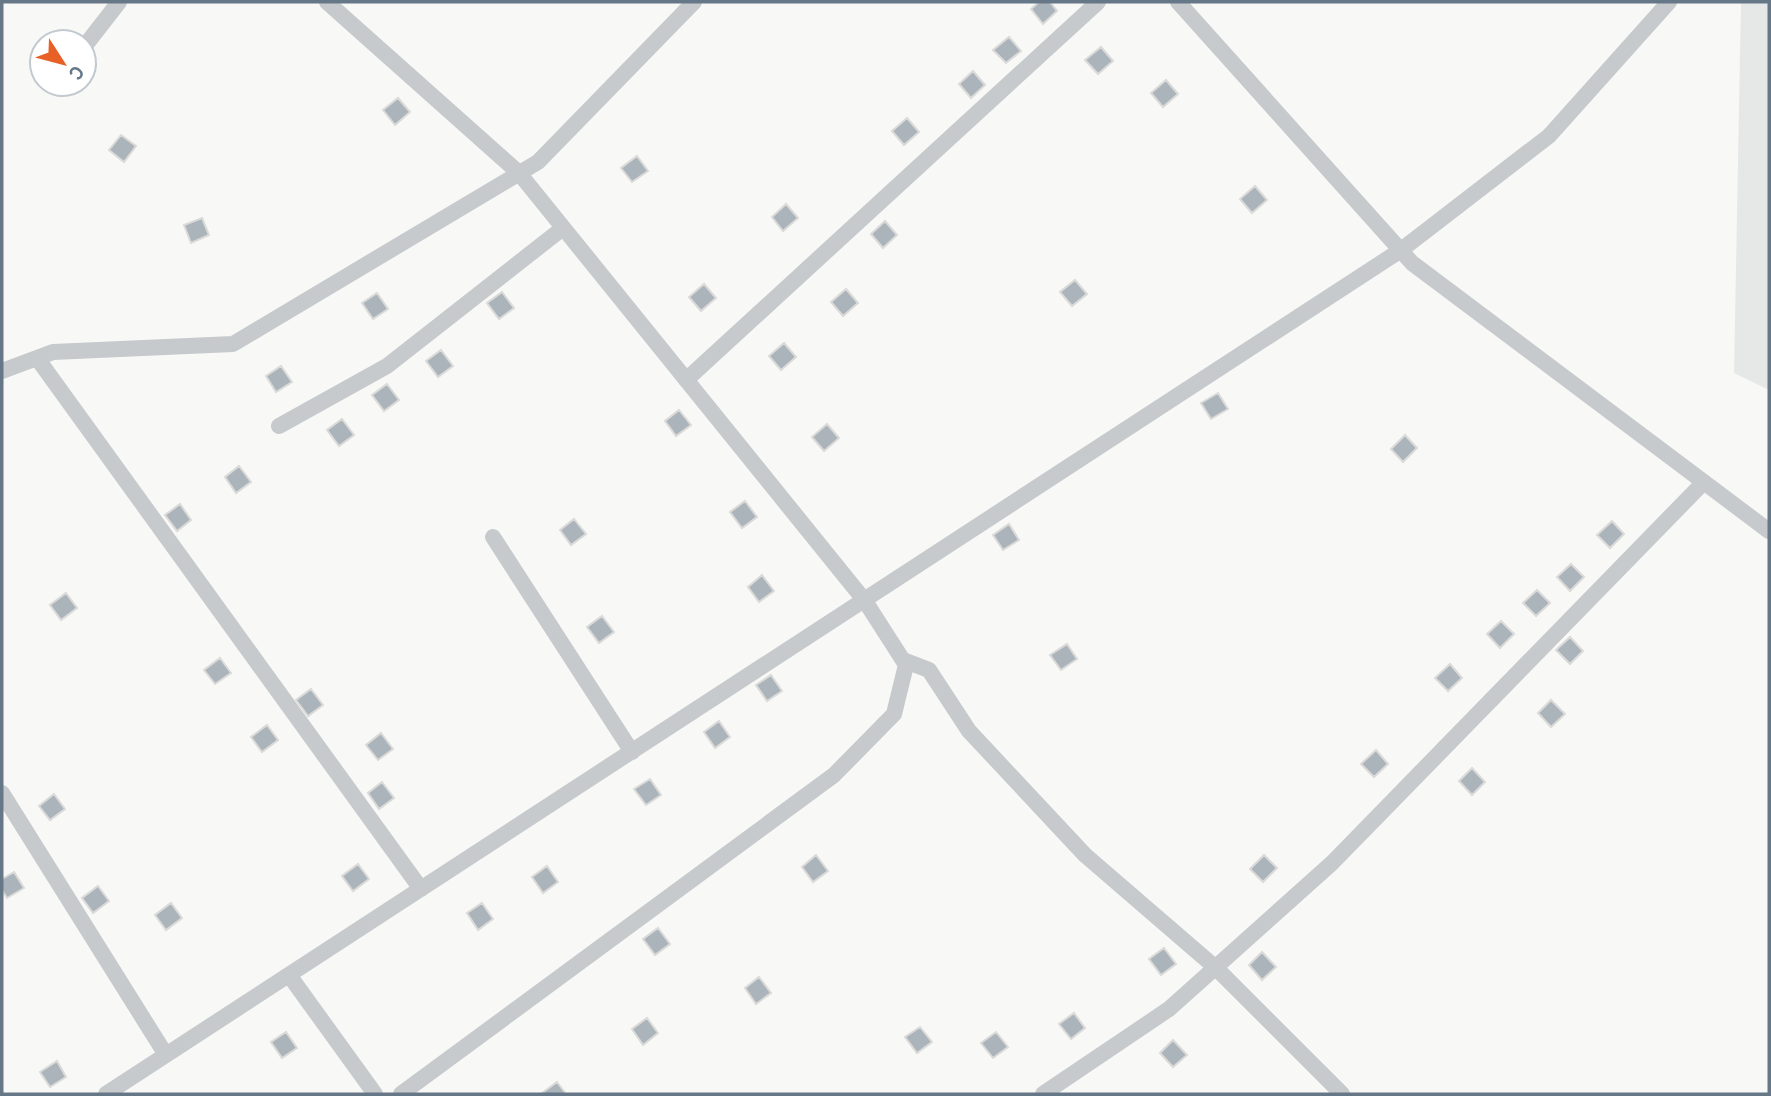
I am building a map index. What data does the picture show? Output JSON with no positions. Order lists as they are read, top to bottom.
{
  "north": "bottom right"
}
